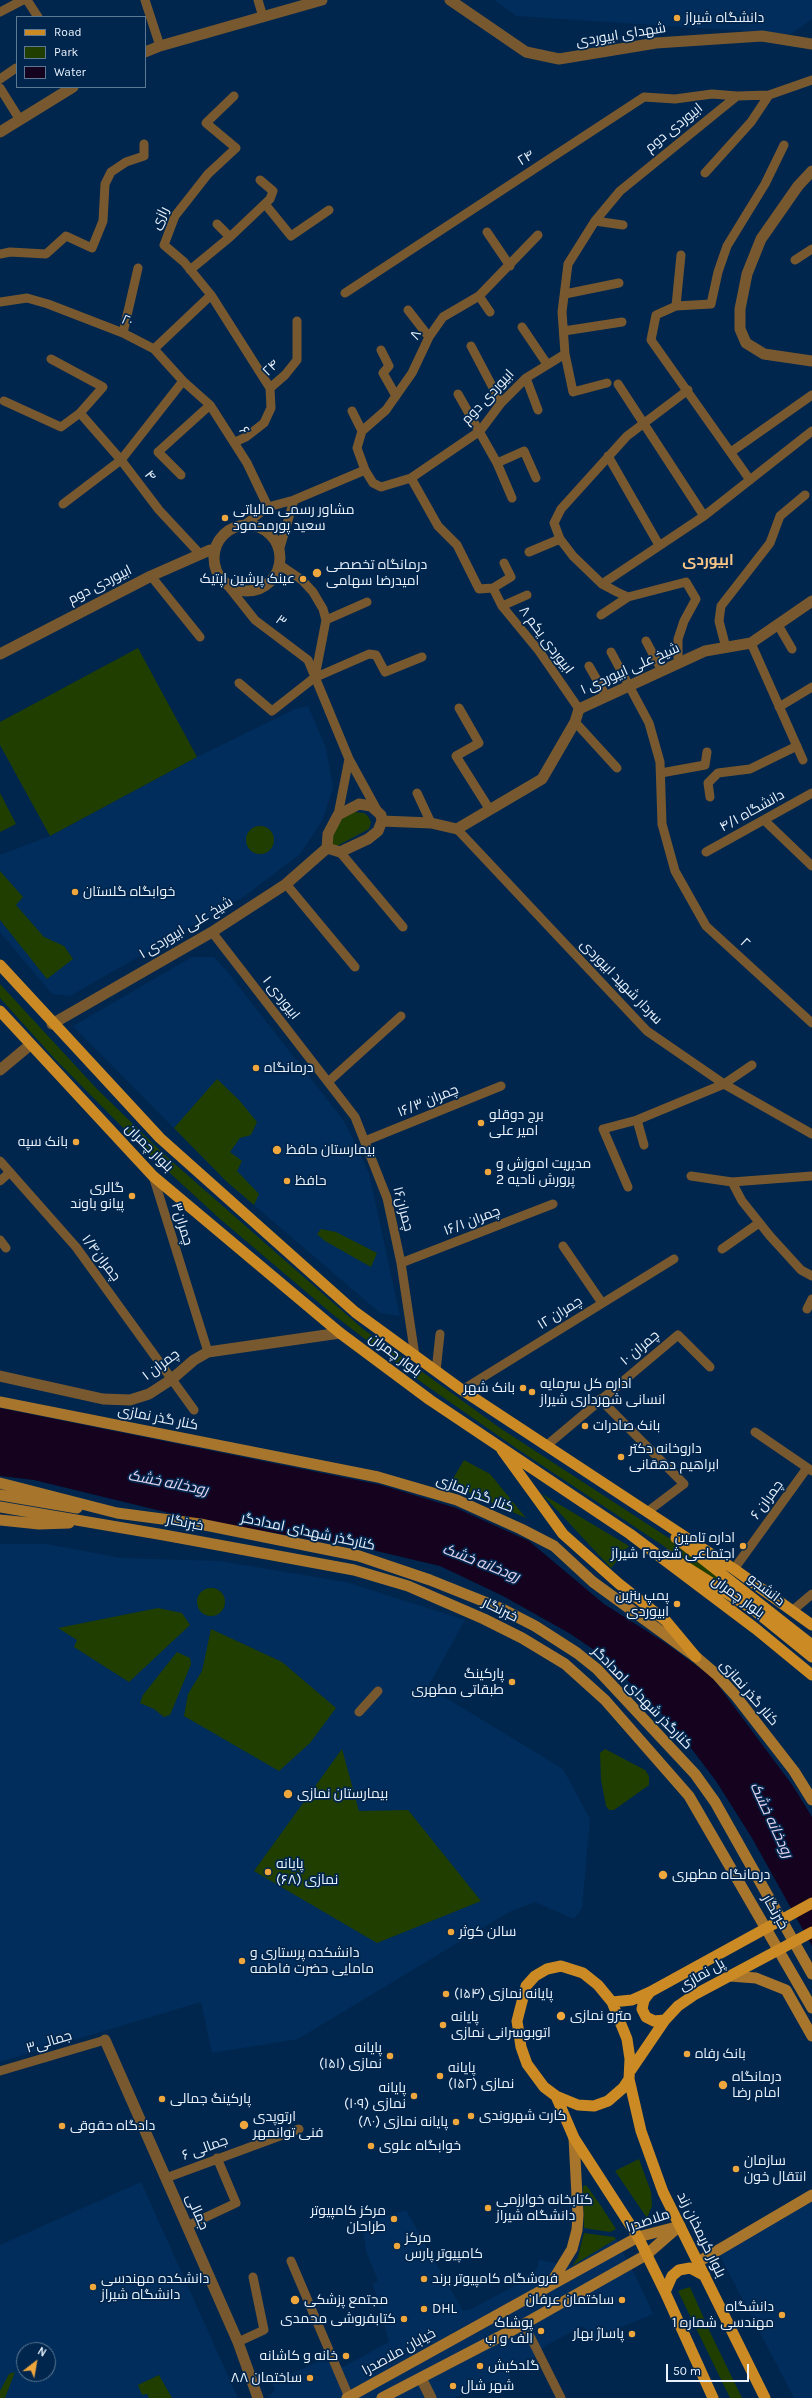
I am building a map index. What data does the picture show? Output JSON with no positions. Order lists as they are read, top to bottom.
{
  "streets": {
    "main road": [
      "بلوار چمران",
      "کنار گذر نمازی",
      "خبرنگار",
      "کنارگذر شهدای امدادگر",
      "دانشجو",
      "پل نمازی",
      "ملاصدرا",
      "بلوار کریمخان زند",
      "خیابان ملاصدرا"
    ],
    "street": [
      "شهدای ابیوردی",
      "ابیوردی دوم",
      "۲۴",
      "رازی",
      "۲۰",
      "۸",
      "۶",
      "۴",
      "۳",
      "۸ ابیوردی یکم",
      "شیخ علی ابیوردی ۱",
      "۴/۱ دانشگاه",
      "۲",
      "سردار شهید ابیوردی",
      "۱ ابیوردی",
      "۱۶/۳ چمران",
      "چمران۱۶",
      "۱۶/۱ چمران",
      "چمران۳",
      "چمران۱/۴",
      "۱۲ چمران",
      "۱۰ چمران",
      "چمران ۱",
      "۶ چمران",
      "جمالی۳",
      "۶ جمالی",
      "جمالی"
    ]
  },
  "crossings": [
    ["ابیوردی دوم", "۲۴"],
    ["ابیوردی دوم", "۴"],
    ["ابیوردی دوم", "۳"],
    ["۲۴", "رازی"],
    ["۲۴", "۶"],
    ["۲۰", "۶"],
    ["۴", "۳"],
    ["۸ ابیوردی یکم", "شیخ علی ابیوردی ۱"],
    ["شیخ علی ابیوردی ۱", "۲"],
    ["شیخ علی ابیوردی ۱", "سردار شهید ابیوردی"],
    ["شیخ علی ابیوردی ۱", "۱ ابیوردی"],
    ["شیخ علی ابیوردی ۱", "بلوار چمران"],
    ["۱ ابیوردی", "چمران۱۶"],
    ["۱۶/۳ چمران", "چمران۱۶"],
    ["بلوار چمران", "چمران۱۶"],
    ["بلوار چمران", "چمران۳"],
    ["بلوار چمران", "۱۲ چمران"],
    ["بلوار چمران", "۱۰ چمران"],
    ["بلوار چمران", "چمران ۱"],
    ["بلوار چمران", "۶ چمران"],
    ["بلوار چمران", "دانشجو"],
    ["چمران۱۶", "۱۶/۱ چمران"],
    ["چمران۳", "چمران ۱"],
    ["چمران۱/۴", "چمران ۱"],
    ["پل نمازی", "بلوار کریمخان زند"],
    ["جمالی۳", "جمالی"],
    ["۶ جمالی", "جمالی"],
    ["ملاصدرا", "بلوار کریمخان زند"],
    ["ملاصدرا", "خیابان ملاصدرا"]
  ],
  "districts": ["ابیوردی"],
  "water": ["رودخانه خشک"],
  "places": [
    "دانشگاه شیراز",
    "مشاور رسمی مالیاتی سعید پورمحمود",
    "درمانگاه تخصصی امیدرضا سهامی",
    "عینک پرشین اپتیک",
    "خوابگاه گلستان",
    "درمانگاه",
    "برج دوقلو امیر علی",
    "بانک سپه",
    "بیمارستان حافظ",
    "مدیریت اموزش و پرورش ناحیه 2",
    "حافظ",
    "گالری پیانو باوند",
    "بانک شهر",
    "اداره کل سرمایه انسانی شهرداری شیراز",
    "بانک صادرات",
    "داروخانه دکتر ابراهیم دهقانی",
    "اداره تامین اجتماعی شعبه۲ شیراز",
    "پمپ بنزین ابیوردی",
    "پارکینگ طبقاتی مطهری",
    "بیمارستان نمازی",
    "پایانه نمازی (۶۸)",
    "درمانگاه مطهری",
    "سالن کوثر",
    "دانشکده پرستاری و مامایی حضرت فاطمه",
    "پایانه نمازی (۱۵۴)",
    "مترو نمازی",
    "پایانه اتوبوسرانی نمازی",
    "بانک رفاه",
    "پایانه نمازی (۱۵۱)",
    "پایانه نمازی (۱۵۲)",
    "درمانگاه امام رضا",
    "پایانه نمازی (۱۰۹)",
    "پارکینگ جمالی",
    "کارت شهروندی",
    "پایانه نمازی (۸۰)",
    "ارتوپدی فنی توانمهر",
    "دادگاه حقوقی",
    "خوابگاه علوی",
    "سازمان انتقال خون",
    "کتابخانه خوارزمی دانشگاه شیراز",
    "مرکز کامپیوتر طراحان",
    "مرکز کامپیوتر پارس",
    "فروشگاه کامپیوتر برند",
    "دانشکده مهندسی دانشگاه شیراز",
    "مجتمع پزشکی",
    "ساختمان عرفان",
    "DHL",
    "دانشگاه مهندسی شماره 1",
    "کتابفروشی محمدی",
    "پوشاک الف و ب",
    "پاساژ بهار",
    "خانه و کاشانه",
    "گلدکیش",
    "ساختمان ۸۸",
    "شهر شال"
  ],
  "legend": ["Road", "Park", "Water"],
  "scale_bar": "50 m",
  "north": "top right"
}
